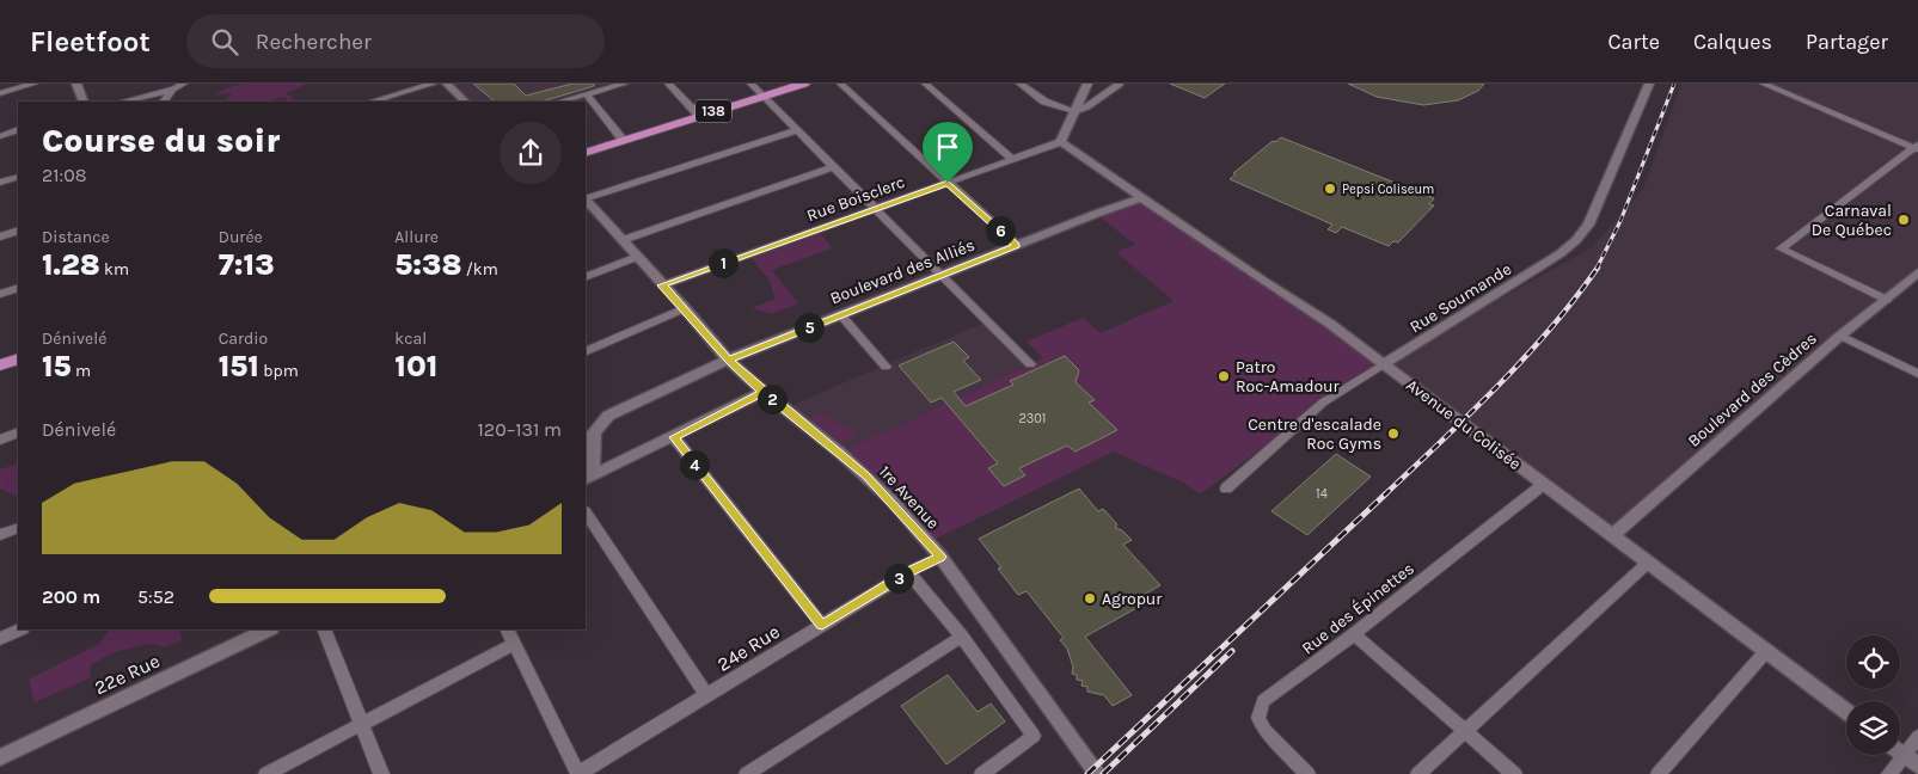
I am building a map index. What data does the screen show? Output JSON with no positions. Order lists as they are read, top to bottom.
{
  "streets": {
    "main road": ["138"],
    "street": [
      "Rue Boisclerc",
      "Boulevard des Alliés",
      "Rue Soumande",
      "Boulevard des Cèdres",
      "Avenue du Colisée",
      "1re Avenue",
      "Rue des Épinettes",
      "24e Rue",
      "22e Rue"
    ]
  },
  "crossings": [
    ["Rue Boisclerc", "Avenue du Colisée"],
    ["Rue Boisclerc", "1re Avenue"],
    ["Boulevard des Alliés", "Avenue du Colisée"],
    ["Boulevard des Alliés", "1re Avenue"],
    ["Rue Soumande", "Avenue du Colisée"],
    ["Boulevard des Cèdres", "Avenue du Colisée"],
    ["Avenue du Colisée", "Rue des Épinettes"],
    ["1re Avenue", "24e Rue"]
  ],
  "places": [
    "Pepsi Coliseum",
    "Carnaval De Québec",
    "Patro Roc-Amadour",
    "Centre d'escalade Roc Gyms",
    "Agropur"
  ],
  "house_numbers": ["2301", "14"],
  "page": {
    "header": "Fleetfoot",
    "search": "Rechercher",
    "nav": ["Carte", "Calques", "Partager"],
    "heading": ["Course du soir", "21:08"],
    "stats": [
      ["Distance", "1.28 km"],
      ["Durée", "7:13"],
      ["Allure", "5:38 /km"],
      ["Dénivelé", "15 m"],
      ["Cardio", "151 bpm"],
      ["kcal", "101"]
    ],
    "pins": [
      "6",
      "1",
      "5",
      "2",
      "4",
      "3"
    ],
    "chart": ["Dénivelé", "120–131 m"],
    "list": [
      {
        "name": "200 m",
        "note": "5:52"
      }
    ]
  }
}
